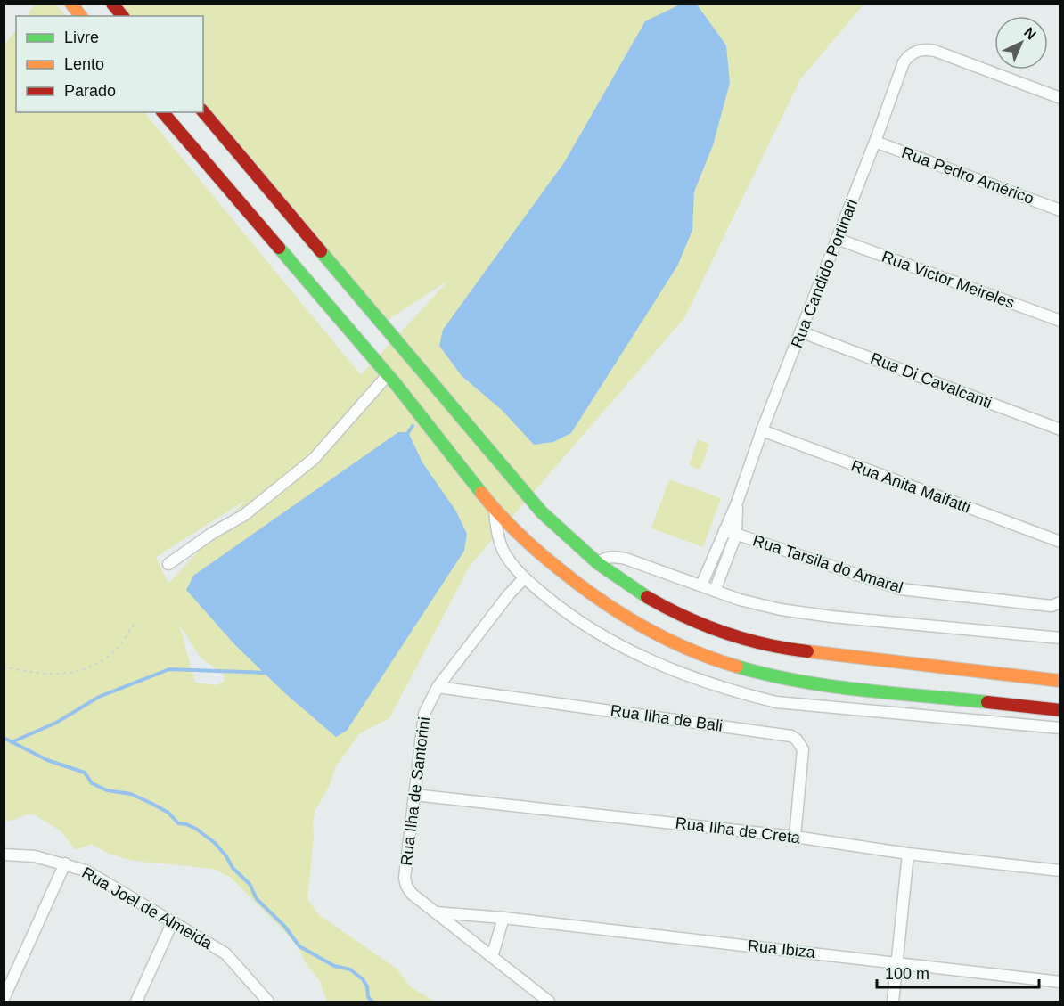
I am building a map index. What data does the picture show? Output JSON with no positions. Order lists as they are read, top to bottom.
{
  "streets": {
    "street": [
      "Rua Pedro Américo",
      "Rua Candido Portinari",
      "Rua Victor Meireles",
      "Rua Di Cavalcanti",
      "Rua Anita Malfatti",
      "Rua Tarsila do Amaral",
      "Rua Ilha de Bali",
      "Rua Ilha de Santorini",
      "Rua Ilha de Creta",
      "Rua Joel de Almeida",
      "Rua Ibiza"
    ]
  },
  "crossings": [
    ["Rua Pedro Américo", "Rua Candido Portinari"],
    ["Rua Candido Portinari", "Rua Victor Meireles"],
    ["Rua Candido Portinari", "Rua Di Cavalcanti"],
    ["Rua Candido Portinari", "Rua Anita Malfatti"],
    ["Rua Candido Portinari", "Rua Tarsila do Amaral"],
    ["Rua Ilha de Bali", "Rua Ilha de Santorini"],
    ["Rua Ilha de Bali", "Rua Ilha de Creta"],
    ["Rua Ilha de Santorini", "Rua Ilha de Creta"],
    ["Rua Ilha de Santorini", "Rua Ibiza"]
  ],
  "legend": ["Livre", "Lento", "Parado"],
  "scale_bar": "100 m",
  "north": "top right"
}
